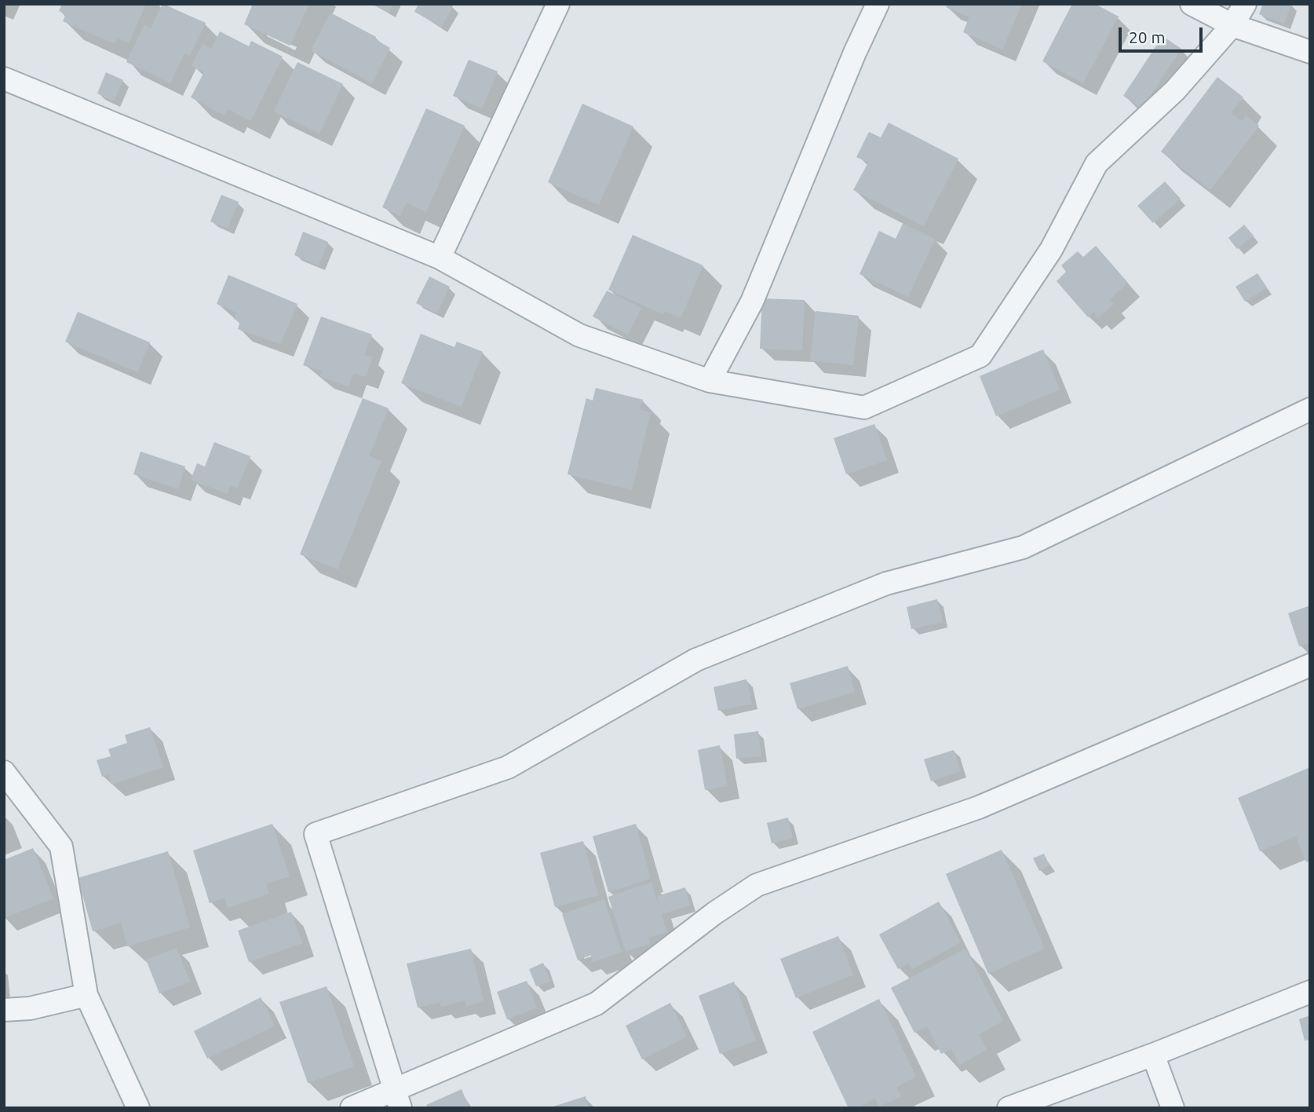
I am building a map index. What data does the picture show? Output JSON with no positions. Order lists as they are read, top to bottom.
{
  "scale_bar": "20 m"
}
